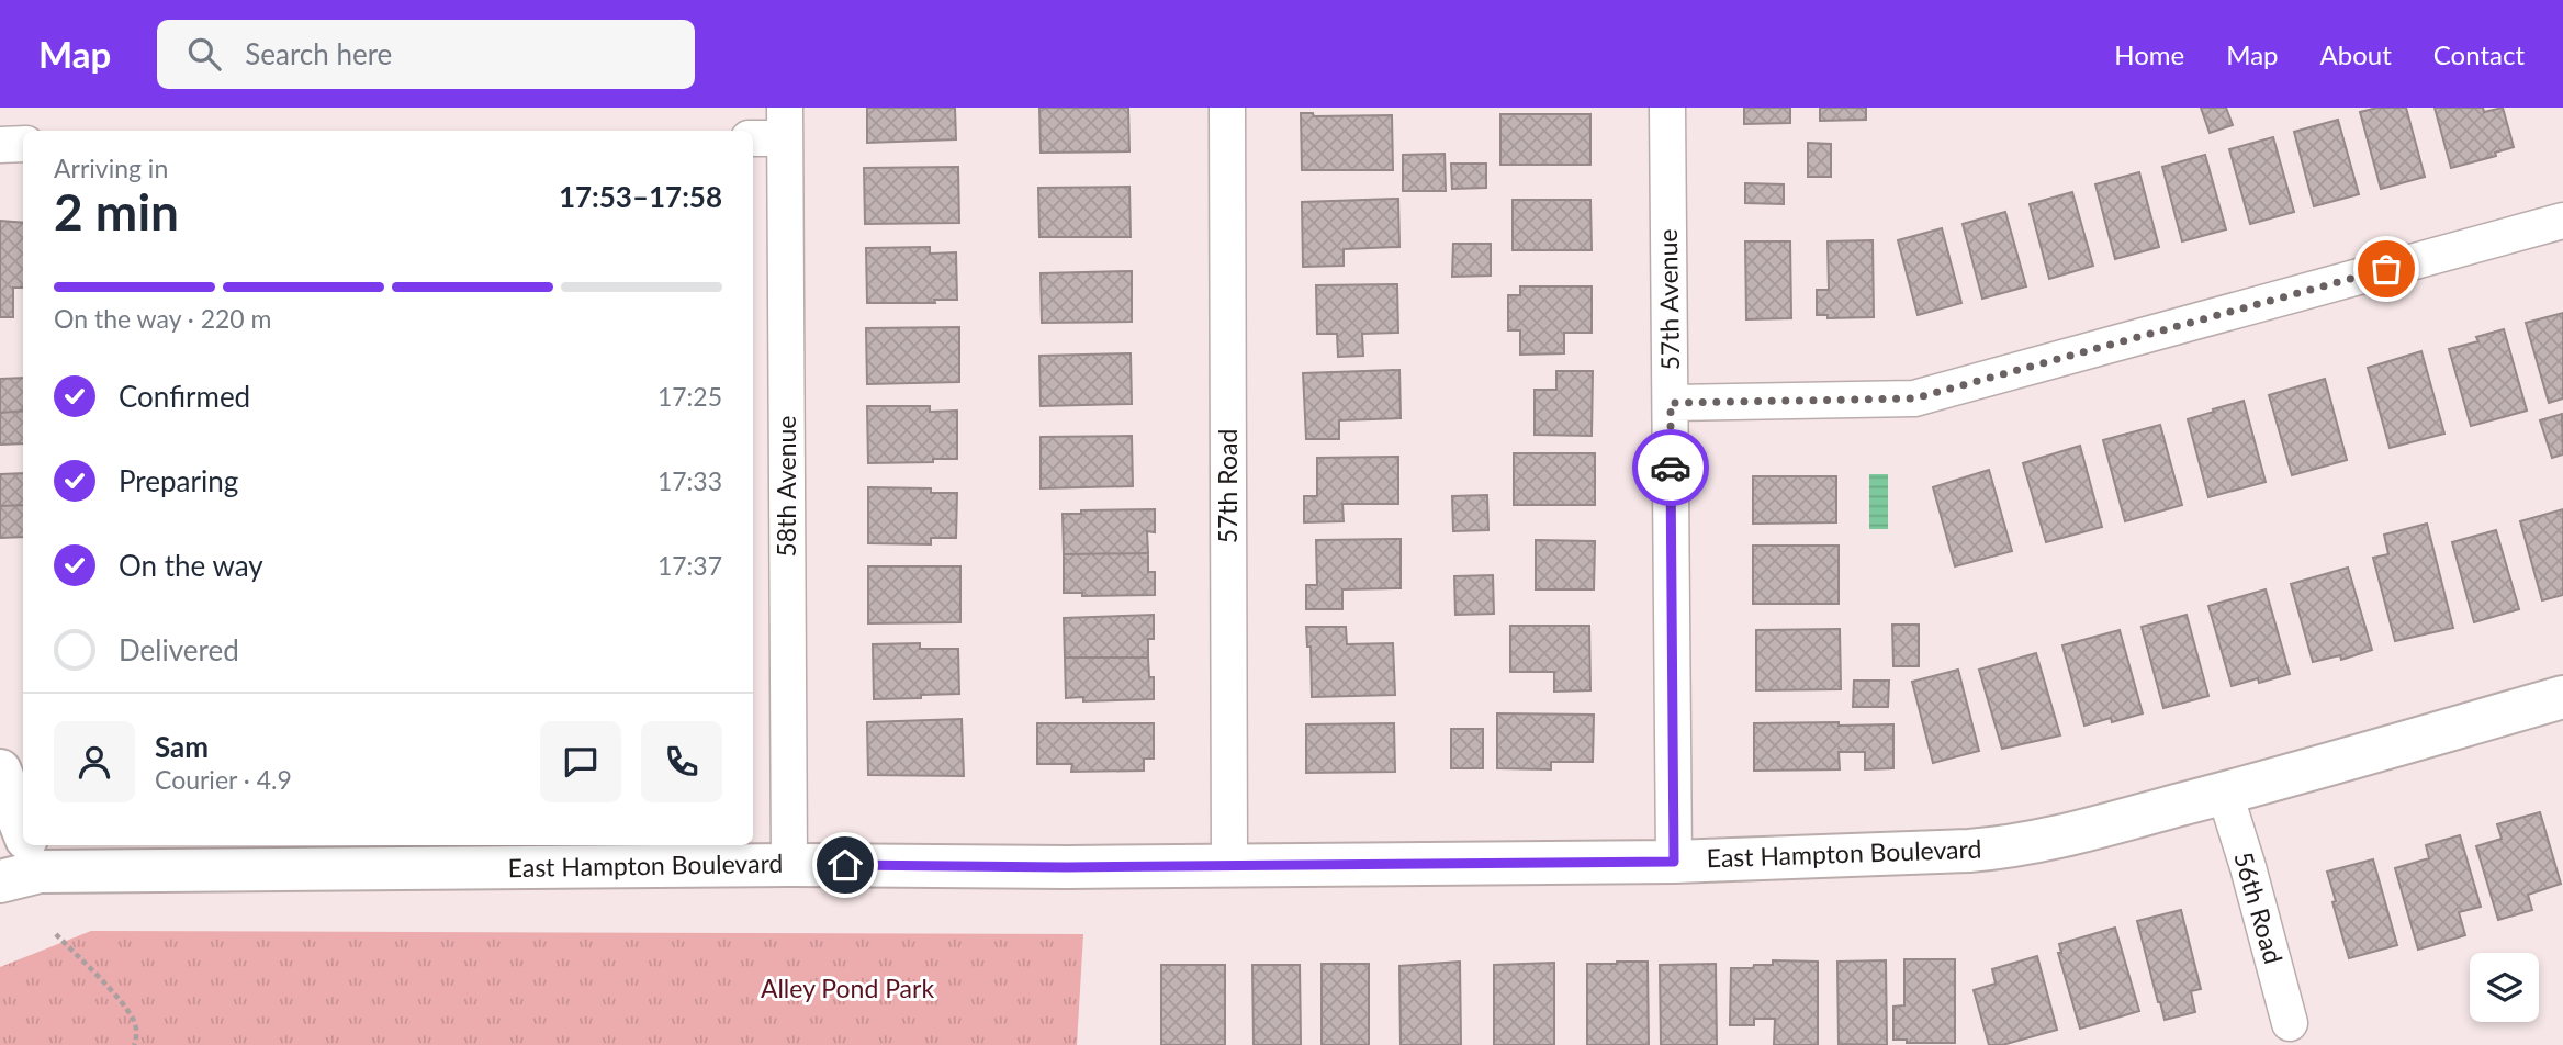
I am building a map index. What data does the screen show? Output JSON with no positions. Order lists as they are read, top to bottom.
{
  "streets": {
    "street": [
      "57th Avenue",
      "58th Avenue",
      "57th Road",
      "East Hampton Boulevard",
      "56th Road"
    ]
  },
  "crossings": [
    ["57th Avenue", "East Hampton Boulevard"],
    ["58th Avenue", "East Hampton Boulevard"],
    ["57th Road", "East Hampton Boulevard"],
    ["East Hampton Boulevard", "56th Road"]
  ],
  "parks": ["Alley Pond Park"],
  "page": {
    "header": "Map",
    "search": "Search here",
    "nav": [
      "Home",
      "Map",
      "About",
      "Contact"
    ],
    "heading": ["2 min", "Arriving in", "17:53–17:58"],
    "panel": ["Sam", "Courier · 4.9"],
    "bar": "On the way · 220 m",
    "list": [
      ["Confirmed", "17:25"],
      ["Preparing", "17:33"],
      ["On the way", "17:37"],
      "Delivered"
    ]
  }
}
